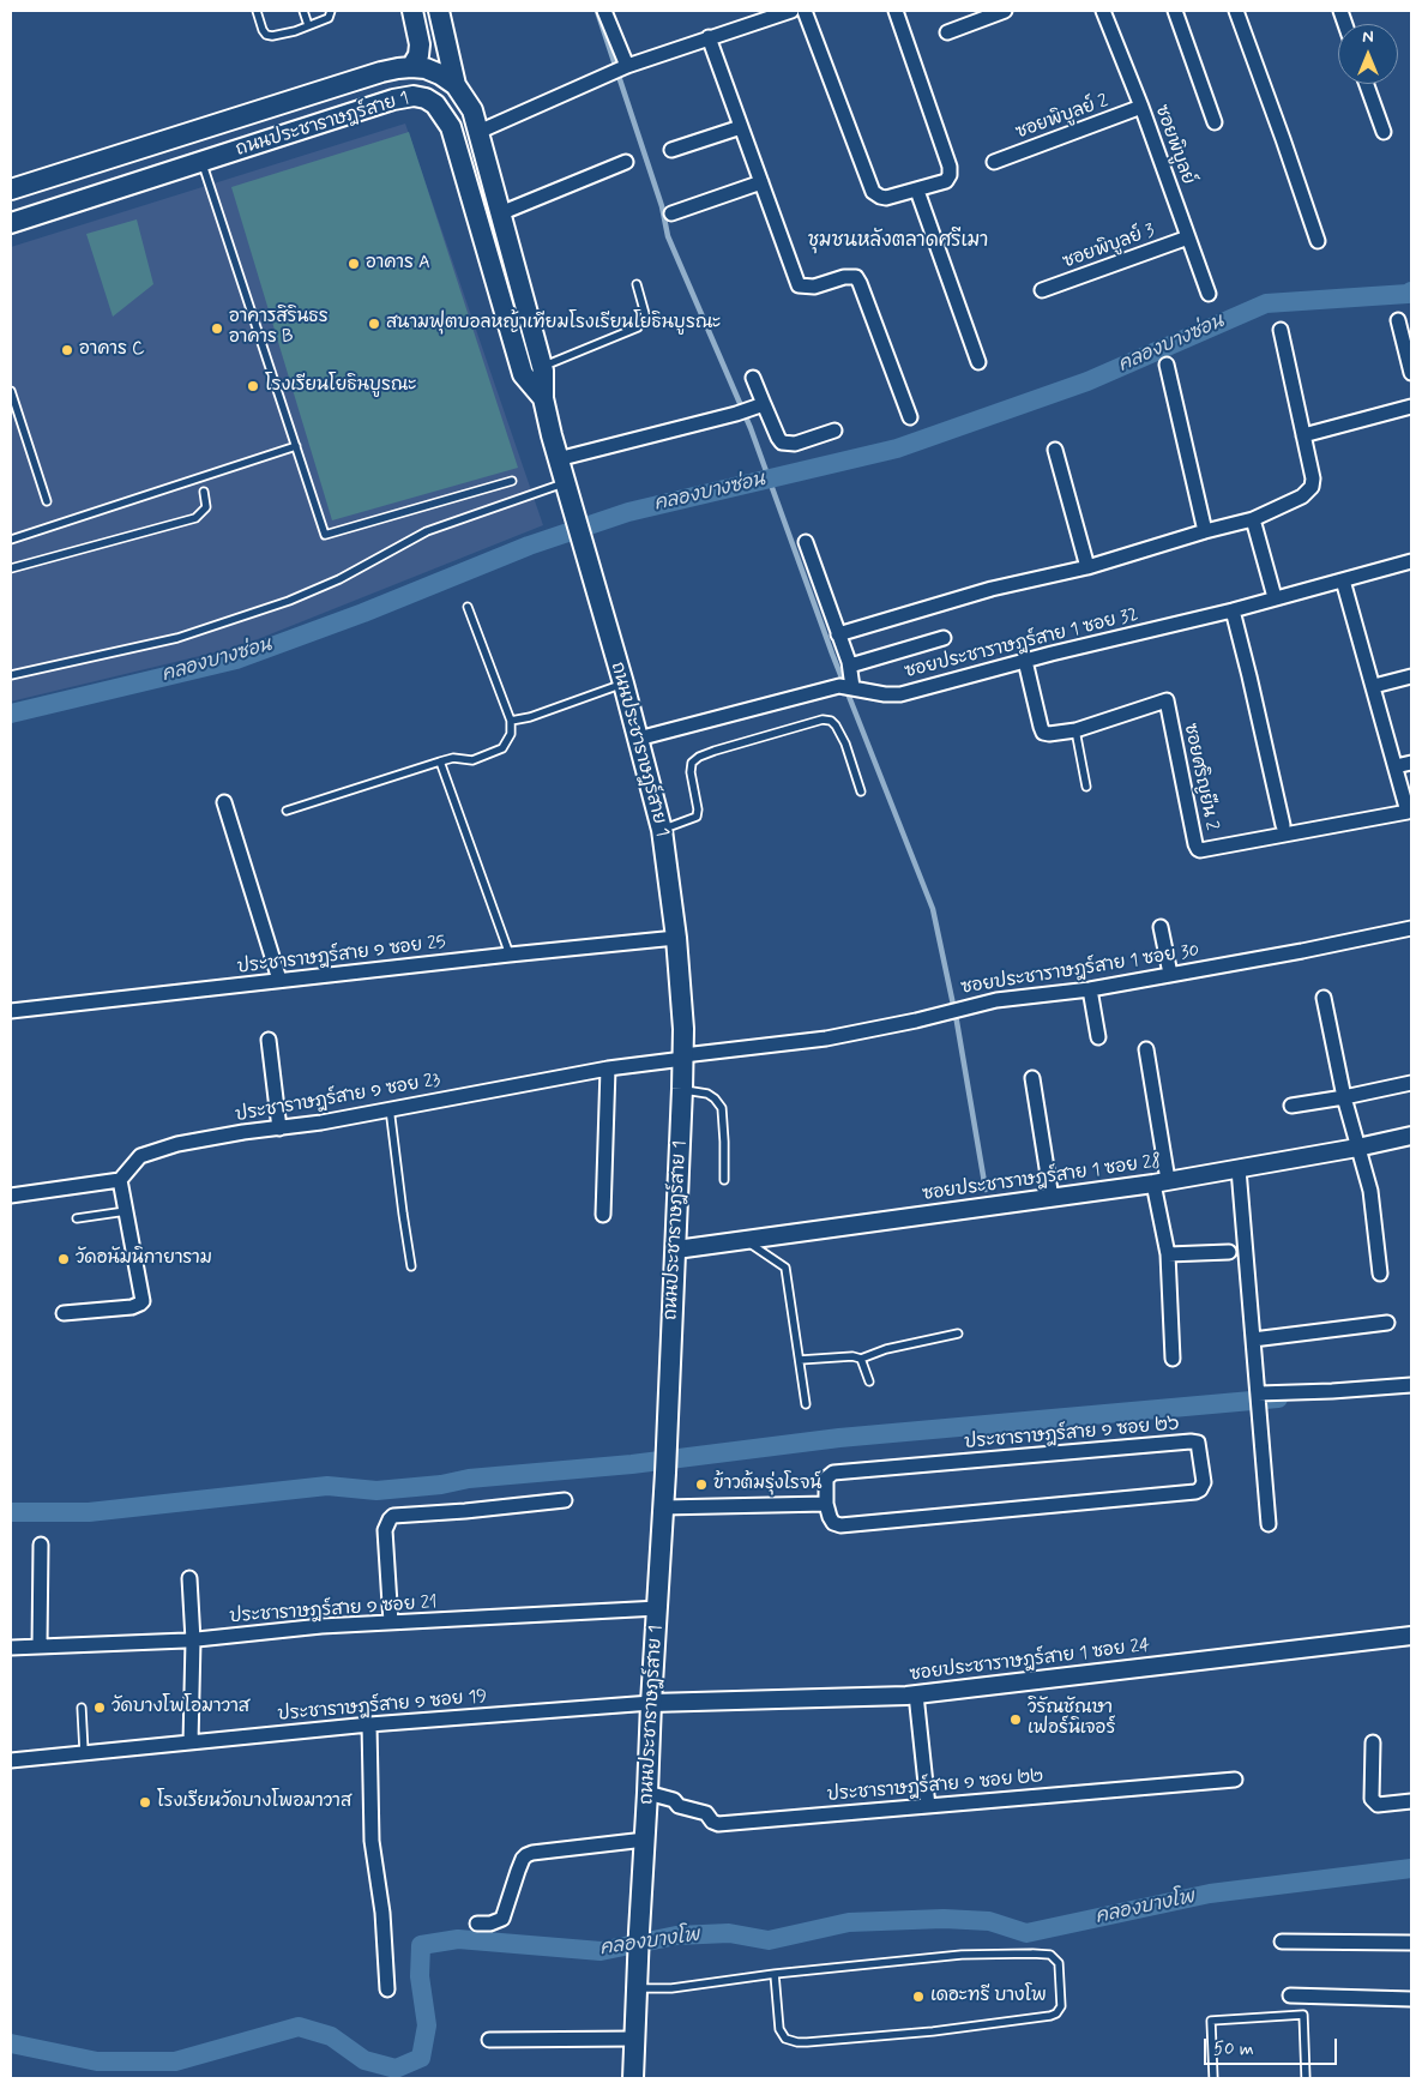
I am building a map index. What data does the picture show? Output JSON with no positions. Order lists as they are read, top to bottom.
{
  "streets": {
    "main road": ["ถนนประชาราษฎร์สาย 1"],
    "street": [
      "ซอยพิบูลย์ 2",
      "ซอยพิบูลย์",
      "ซอยพิบูลย์ 3",
      "ซอยประชาราษฎร์สาย 1 ซอย 32",
      "ซอยศริญยืน 2",
      "ประชาราษฎร์สาย ๑ ซอย 25",
      "ซอยประชาราษฎร์สาย 1 ซอย 30",
      "ประชาราษฎร์สาย ๑ ซอย 23",
      "ซอยประชาราษฎร์สาย 1 ซอย 28",
      "ประชาราษฎร์สาย ๑ ซอย ๒๖",
      "ประชาราษฎร์สาย ๑ ซอย 21",
      "ซอยประชาราษฎร์สาย 1 ซอย 24",
      "ประชาราษฎร์สาย ๑ ซอย 19",
      "ประชาราษฎร์สาย ๑ ซอย ๒๒"
    ]
  },
  "crossings": [
    ["ซอยพิบูลย์ 2", "ซอยพิบูลย์"],
    ["ถนนประชาราษฎร์สาย 1", "ซอยประชาราษฎร์สาย 1 ซอย 32"],
    ["ถนนประชาราษฎร์สาย 1", "ประชาราษฎร์สาย ๑ ซอย 25"],
    ["ถนนประชาราษฎร์สาย 1", "ซอยประชาราษฎร์สาย 1 ซอย 30"],
    ["ถนนประชาราษฎร์สาย 1", "ประชาราษฎร์สาย ๑ ซอย 23"],
    ["ถนนประชาราษฎร์สาย 1", "ซอยประชาราษฎร์สาย 1 ซอย 28"],
    ["ถนนประชาราษฎร์สาย 1", "ประชาราษฎร์สาย ๑ ซอย 21"],
    ["ถนนประชาราษฎร์สาย 1", "ซอยประชาราษฎร์สาย 1 ซอย 24"],
    ["ถนนประชาราษฎร์สาย 1", "ประชาราษฎร์สาย ๑ ซอย 19"],
    ["ถนนประชาราษฎร์สาย 1", "ประชาราษฎร์สาย ๑ ซอย ๒๒"],
    ["ซอยพิบูลย์", "ซอยพิบูลย์ 3"],
    ["ซอยประชาราษฎร์สาย 1 ซอย 32", "ซอยศริญยืน 2"],
    ["ซอยประชาราษฎร์สาย 1 ซอย 30", "ประชาราษฎร์สาย ๑ ซอย 23"],
    ["ซอยประชาราษฎร์สาย 1 ซอย 24", "ประชาราษฎร์สาย ๑ ซอย 19"]
  ],
  "districts": ["ชุมชนหลังตลาดศรีเมา"],
  "water": ["คลองบางซ่อน", "คลองบางโพ"],
  "places": [
    "อาคาร A",
    "สนามฟุตบอลหญ้าเทียมโรงเรียนโยธินบูรณะ",
    "อาคารสิรินธร อาคาร B",
    "อาคาร C",
    "โรงเรียนโยธินบูรณะ",
    "วัดอนัมนิกายาราม",
    "ข้าวต้มรุ่งโรจน์",
    "วัดบางโพโอมาวาส",
    "วิรัณชัณษา เฟอร์นิเจอร์",
    "โรงเรียนวัดบางโพอมาวาส",
    "เดอะทรี บางโพ"
  ],
  "scale_bar": "50 m",
  "north": "top"
}
